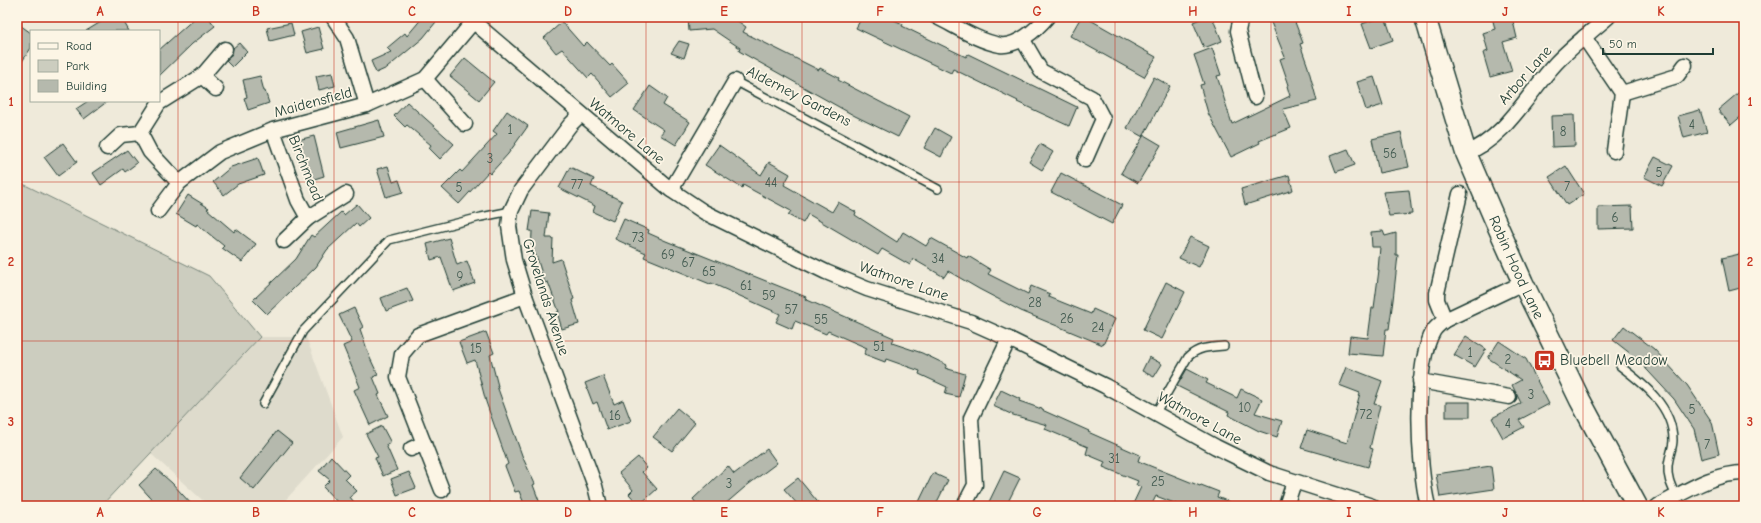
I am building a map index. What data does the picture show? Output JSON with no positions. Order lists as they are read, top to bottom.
{
  "streets": {
    "main road": ["Robin Hood Lane"],
    "street": [
      "Arbor Lane",
      "Alderney Gardens",
      "Maidensfield",
      "Watmore Lane",
      "Birchmead",
      "Grovelands Avenue"
    ]
  },
  "crossings": [
    ["Arbor Lane", "Robin Hood Lane"],
    ["Alderney Gardens", "Watmore Lane"],
    ["Maidensfield", "Watmore Lane"],
    ["Maidensfield", "Birchmead"],
    ["Watmore Lane", "Grovelands Avenue"]
  ],
  "places": {
    "bus stop": ["Bluebell Meadow"]
  },
  "house_numbers": [
    "4",
    "1",
    "8",
    "56",
    "3",
    "5",
    "44",
    "77",
    "7",
    "5",
    "6",
    "73",
    "69",
    "34",
    "67",
    "65",
    "9",
    "61",
    "59",
    "28",
    "57",
    "26",
    "55",
    "24",
    "51",
    "15",
    "1",
    "2",
    "3",
    "10",
    "5",
    "72",
    "16",
    "4",
    "7",
    "31",
    "25",
    "3"
  ],
  "legend": ["Road", "Park", "Building"],
  "scale_bar": "50 m",
  "grid": {
    "columns": [
      "A",
      "B",
      "C",
      "D",
      "E",
      "F",
      "G",
      "H",
      "I",
      "J",
      "K"
    ],
    "rows": ["1", "2", "3"]
  }
}
